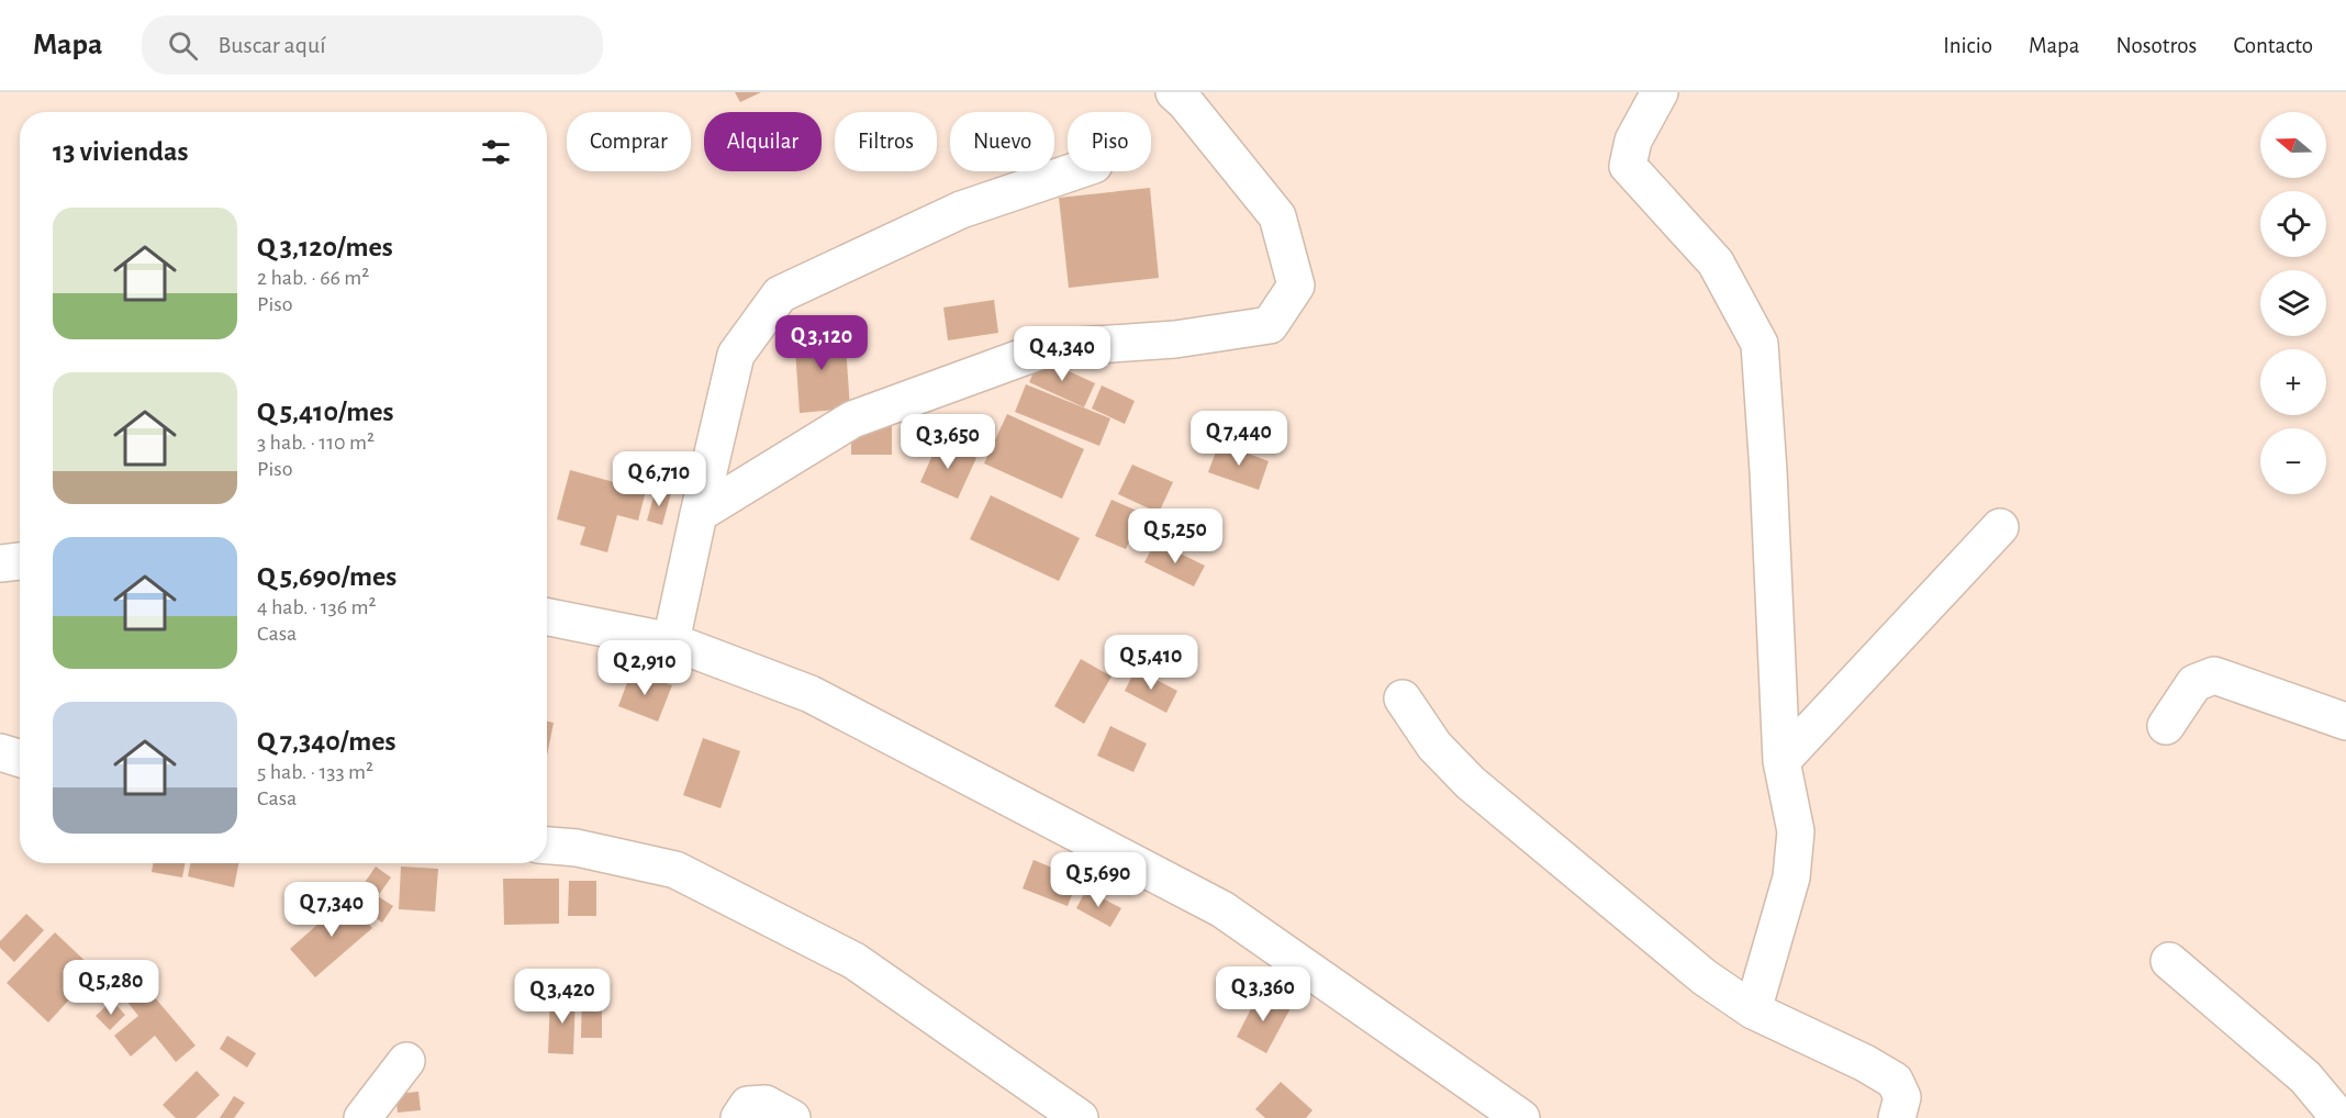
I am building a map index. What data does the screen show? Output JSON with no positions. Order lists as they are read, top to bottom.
{
  "north": "left",
  "page": {
    "header": "Mapa",
    "search": "Buscar aquí",
    "nav": [
      "Inicio",
      "Mapa",
      "Nosotros",
      "Contacto"
    ],
    "map_buttons": ["+", "−"],
    "chip": [
      "Comprar",
      "Alquilar",
      "Filtros",
      "Nuevo",
      "Piso"
    ],
    "heading": "13 viviendas",
    "list": [
      {
        "name": "Q 3,120/mes",
        "note": "2 hab. · 66 m² · Piso"
      },
      {
        "name": "Q 5,410/mes",
        "note": "3 hab. · 110 m² · Piso"
      },
      {
        "name": "Q 5,690/mes",
        "note": "4 hab. · 136 m² · Casa"
      },
      {
        "name": "Q 7,340/mes",
        "note": "5 hab. · 133 m² · Casa"
      }
    ],
    "price": [
      "Q 3,120",
      "Q 4,340",
      "Q 7,440",
      "Q 3,650",
      "Q 6,710",
      "Q 5,250",
      "Q 5,410",
      "Q 2,910",
      "Q 5,690",
      "Q 7,340",
      "Q 5,280",
      "Q 3,360",
      "Q 3,420"
    ]
  }
}
